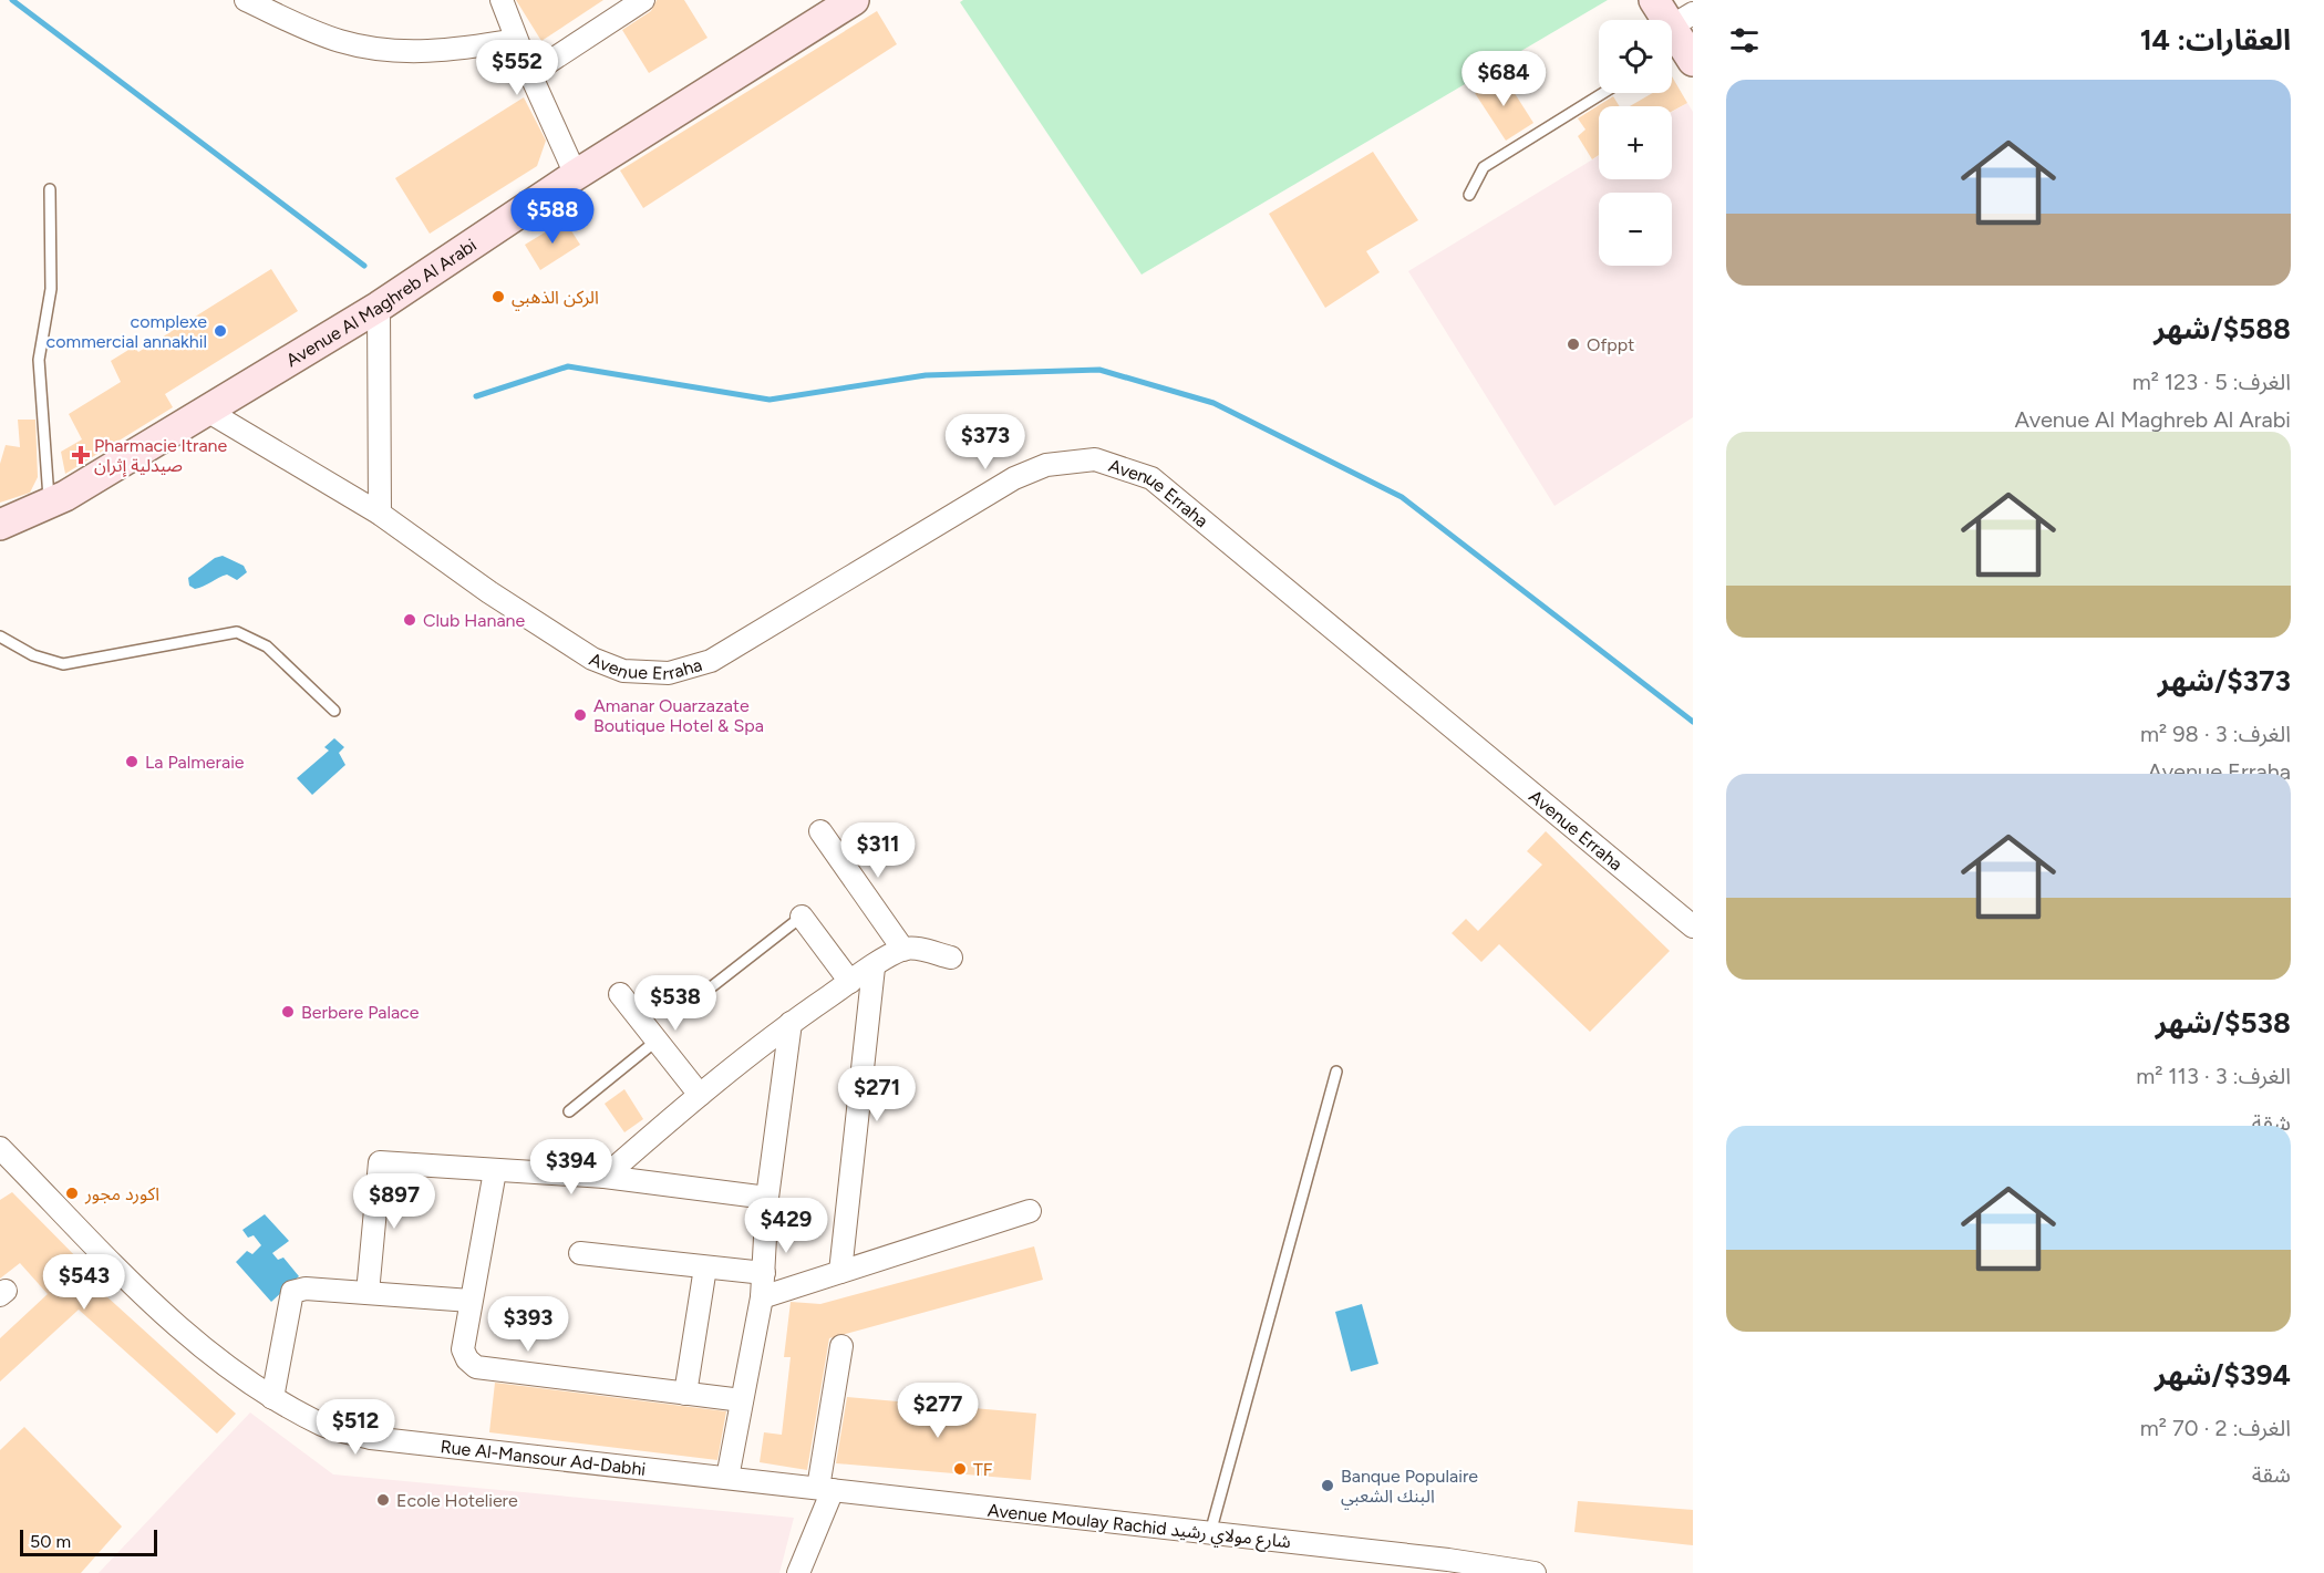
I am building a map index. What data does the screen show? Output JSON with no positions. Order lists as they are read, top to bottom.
{
  "streets": {
    "main road": ["Avenue Al Maghreb Al Arabi"],
    "street": ["Avenue Erraha", "Rue Al-Mansour Ad-Dabhi", "Avenue Moulay Rachid شارع مولاي رشيد"]
  },
  "crossings": [
    ["Avenue Al Maghreb Al Arabi", "Avenue Erraha"],
    ["Rue Al-Mansour Ad-Dabhi", "Avenue Moulay Rachid شارع مولاي رشيد"]
  ],
  "places": {
    "other": [
      "الركن الذهبي",
      "complexe commercial annakhil",
      "Ofppt",
      "Club Hanane",
      "Amanar Ouarzazate Boutique Hotel & Spa",
      "La Palmeraie",
      "Berbere Palace",
      "اكورد مجور",
      "TF",
      "Banque Populaire البنك الشعبي",
      "Ecole Hoteliere"
    ],
    "health": ["Pharmacie Itrane صيدلية إثران"]
  },
  "scale_bar": "50 m",
  "page": {
    "heading": "العقارات: 14",
    "map_buttons": ["+", "−"],
    "price": [
      "$552",
      "$684",
      "$588",
      "$373",
      "$311",
      "$538",
      "$271",
      "$394",
      "$897",
      "$429",
      "$543",
      "$393",
      "$277",
      "$512"
    ],
    "list": [
      {
        "name": "$588/شهر",
        "note": "الغرف: 5 · 123 m² · Avenue Al Maghreb Al Arabi"
      },
      {
        "name": "$373/شهر",
        "note": "الغرف: 3 · 98 m² · Avenue Erraha"
      },
      {
        "name": "$538/شهر",
        "note": "الغرف: 3 · 113 m² · شقة"
      },
      {
        "name": "$394/شهر",
        "note": "الغرف: 2 · 70 m² · شقة"
      }
    ],
    "scale": "50 m"
  }
}
